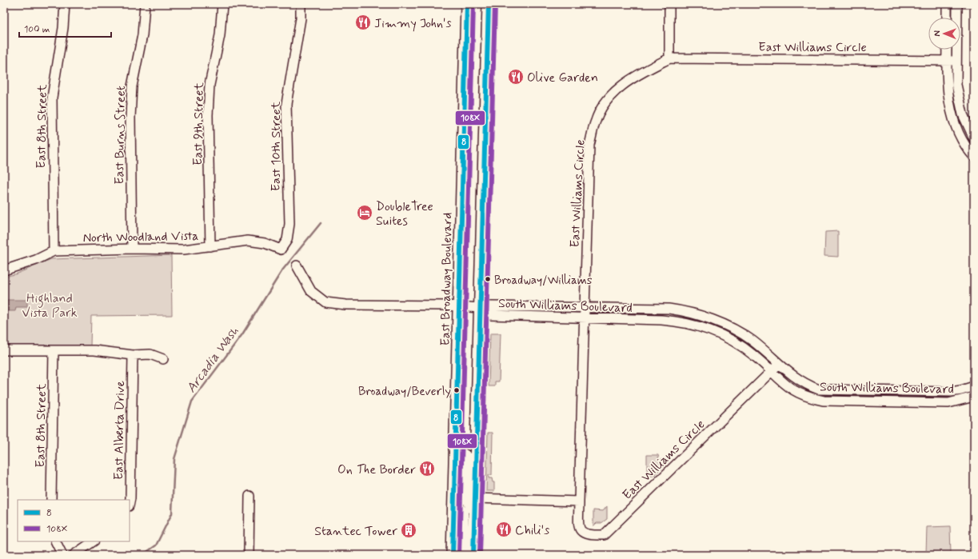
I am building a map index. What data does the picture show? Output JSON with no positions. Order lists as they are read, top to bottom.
{
  "streets": {
    "main road": ["East Broadway Boulevard"],
    "street": [
      "East Williams Circle",
      "East 9th Street",
      "East 8th Street",
      "East Burns Street",
      "East 10th Street",
      "North Woodland Vista",
      "South Williams Boulevard",
      "East Alberta Drive"
    ]
  },
  "crossings": [
    ["East Williams Circle", "South Williams Boulevard"],
    ["East 9th Street", "North Woodland Vista"],
    ["East 8th Street", "North Woodland Vista"],
    ["East Burns Street", "North Woodland Vista"],
    ["East 10th Street", "North Woodland Vista"]
  ],
  "water": ["Arcadia Wash"],
  "parks": ["Highland Vista Park"],
  "places": {
    "restaurant": [
      "Jimmy John's",
      "Olive Garden",
      "On The Border",
      "Chili's"
    ],
    "hotel": ["DoubleTree Suites"],
    "other": ["Broadway/Williams", "Broadway/Beverly"],
    "building": ["Stantec Tower"]
  },
  "lines": ["transit line 8", "transit line 108X"],
  "legend": ["8", "108X"],
  "scale_bar": "100 m",
  "north": "left"
}
